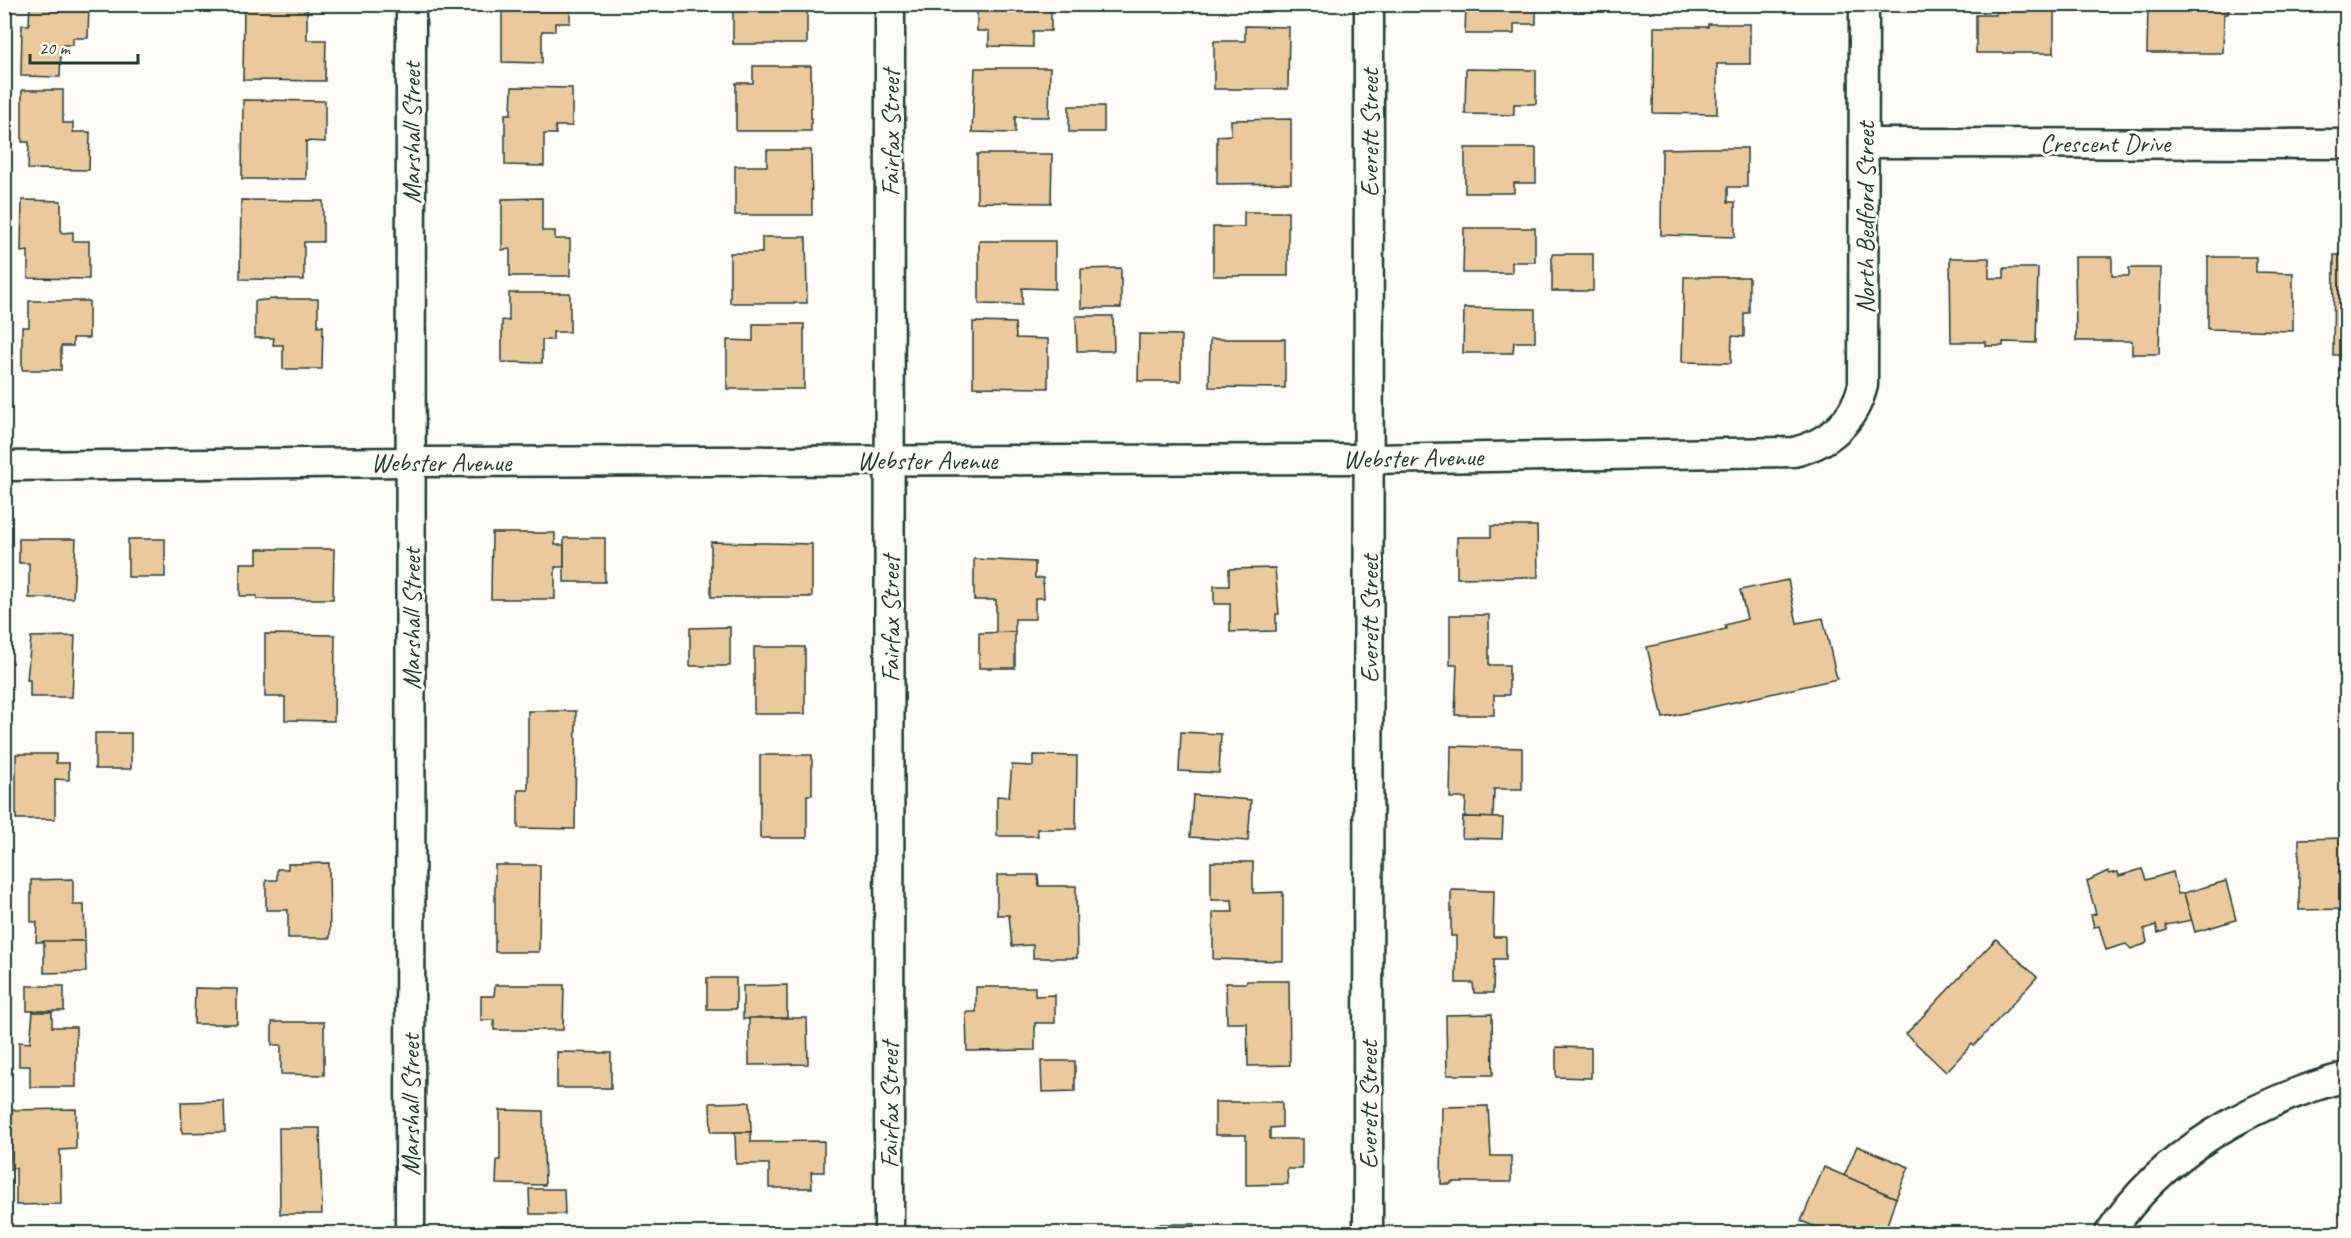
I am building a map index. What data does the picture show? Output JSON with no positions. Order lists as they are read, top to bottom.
{
  "streets": {
    "street": [
      "Marshall Street",
      "Fairfax Street",
      "Everett Street",
      "Crescent Drive",
      "North Bedford Street",
      "Webster Avenue"
    ]
  },
  "crossings": [
    ["Marshall Street", "Webster Avenue"],
    ["Fairfax Street", "Webster Avenue"],
    ["Everett Street", "Webster Avenue"],
    ["Crescent Drive", "North Bedford Street"],
    ["North Bedford Street", "Webster Avenue"]
  ],
  "scale_bar": "20 m"
}
